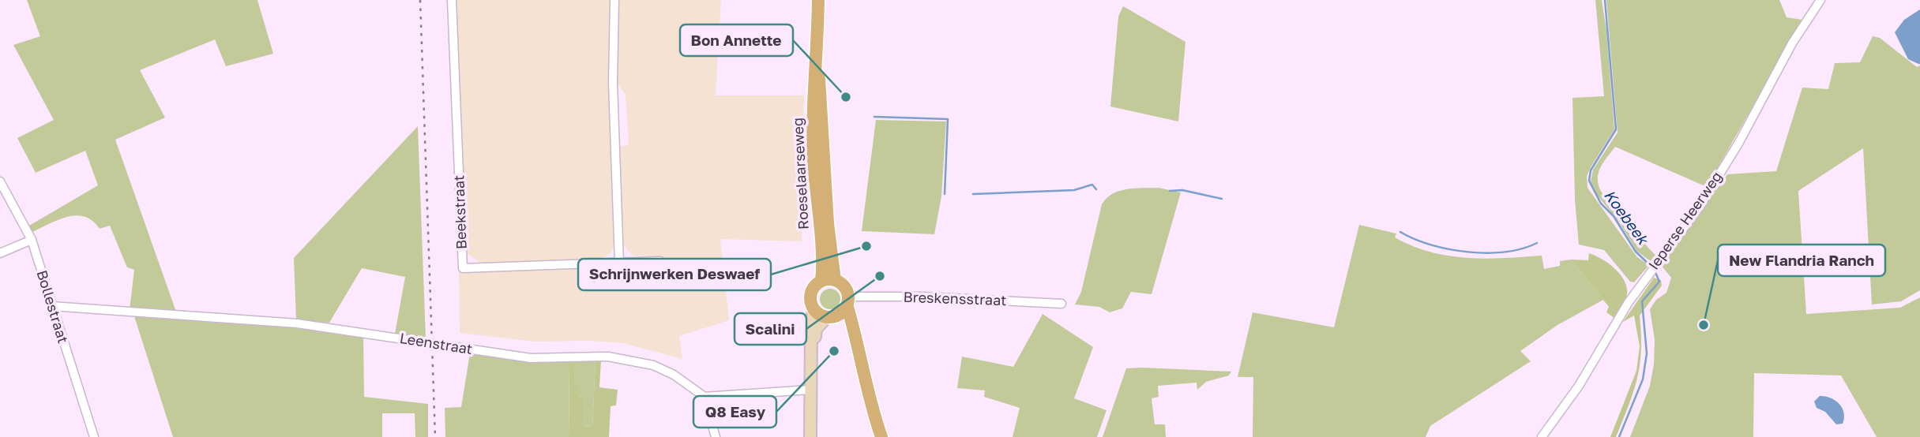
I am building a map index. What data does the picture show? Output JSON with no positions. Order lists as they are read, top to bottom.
{
  "streets": {
    "main road": ["Roeselaarseweg"],
    "street": [
      "Beekstraat",
      "Ieperse Heerweg",
      "Breskensstraat",
      "Bollestraat",
      "Leenstraat"
    ]
  },
  "crossings": [
    ["Roeselaarseweg", "Breskensstraat"],
    ["Bollestraat", "Leenstraat"]
  ],
  "water": ["Koebeek"],
  "places": [
    "Bon Annette",
    "Schrijnwerken Deswaef",
    "Scalini",
    "New Flandria Ranch",
    "Q8 Easy"
  ]
}
